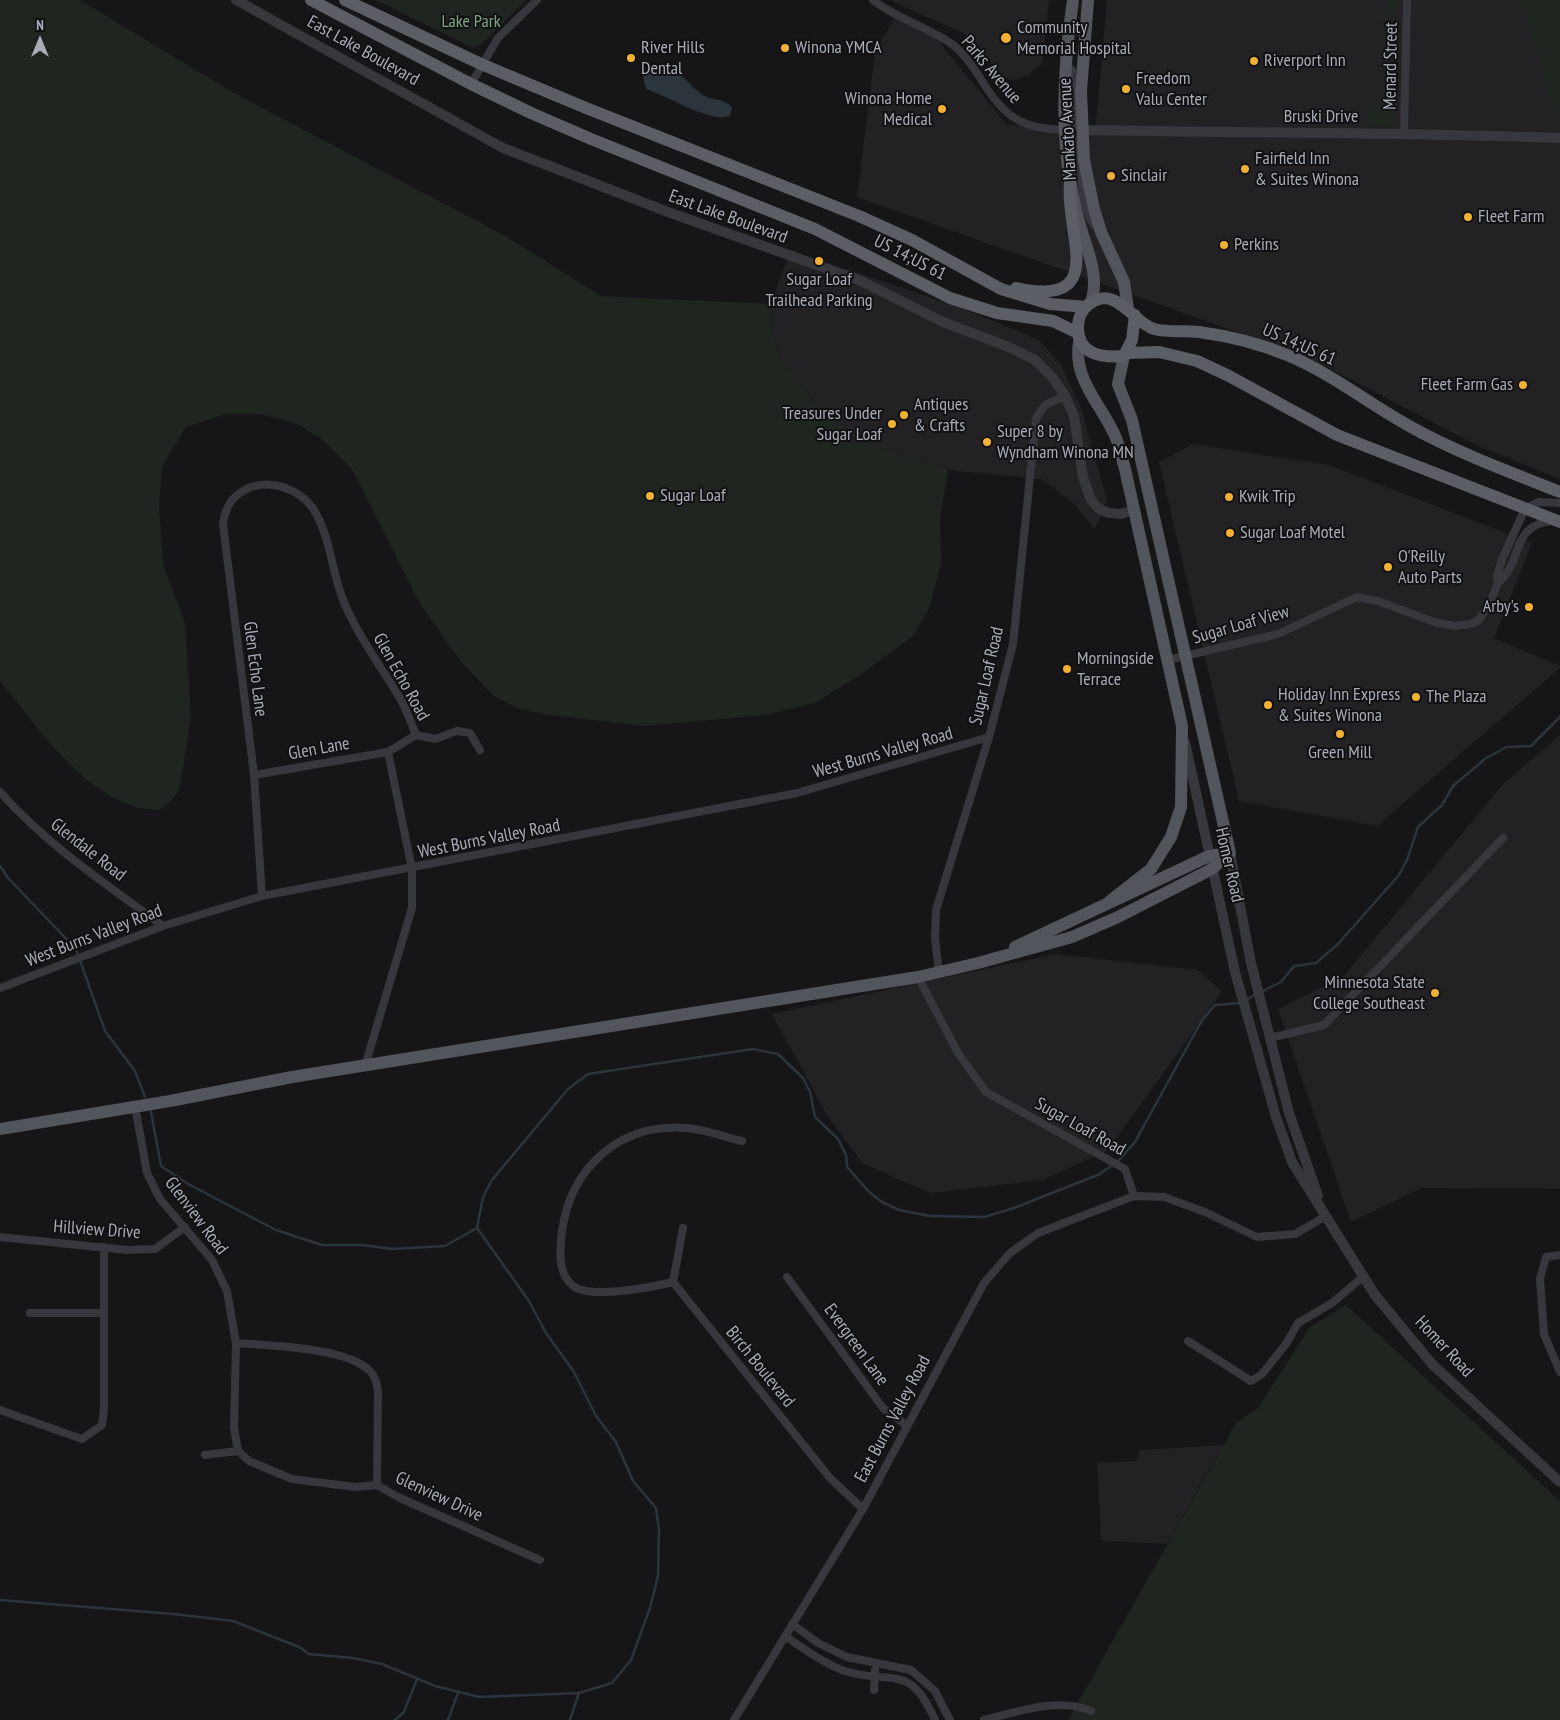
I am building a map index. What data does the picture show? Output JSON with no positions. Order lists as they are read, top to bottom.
{
  "streets": {
    "highway": ["US 14;US 61"],
    "main road": ["Mankato Avenue", "Homer Road"],
    "street": [
      "East Lake Boulevard",
      "Menard Street",
      "Parks Avenue",
      "Bruski Drive",
      "Sugar Loaf View",
      "Glen Echo Lane",
      "Sugar Loaf Road",
      "Glen Echo Road",
      "Glen Lane",
      "West Burns Valley Road",
      "Glendale Road",
      "Glenview Road",
      "Hillview Drive",
      "Evergreen Lane",
      "Birch Boulevard",
      "East Burns Valley Road",
      "Glenview Drive"
    ]
  },
  "crossings": [
    ["East Lake Boulevard", "Sugar Loaf Road"],
    ["East Lake Boulevard", "Homer Road"],
    ["Menard Street", "Bruski Drive"],
    ["Parks Avenue", "Mankato Avenue"],
    ["Bruski Drive", "Mankato Avenue"],
    ["Mankato Avenue", "US 14;US 61"],
    ["Mankato Avenue", "Homer Road"],
    ["US 14;US 61", "Sugar Loaf View"],
    ["US 14;US 61", "Homer Road"],
    ["Sugar Loaf View", "Homer Road"],
    ["Glen Echo Lane", "Glen Echo Road"],
    ["Glen Echo Lane", "Glen Lane"],
    ["Glen Echo Lane", "West Burns Valley Road"],
    ["Sugar Loaf Road", "West Burns Valley Road"],
    ["Sugar Loaf Road", "East Burns Valley Road"],
    ["Glen Echo Road", "Glen Lane"],
    ["West Burns Valley Road", "Glendale Road"],
    ["Glenview Road", "Hillview Drive"],
    ["Evergreen Lane", "East Burns Valley Road"],
    ["Birch Boulevard", "East Burns Valley Road"]
  ],
  "parks": ["Lake Park"],
  "places": [
    "Community Memorial Hospital",
    "Winona YMCA",
    "River Hills Dental",
    "Riverport Inn",
    "Freedom Valu Center",
    "Winona Home Medical",
    "Fairfield Inn & Suites Winona",
    "Sinclair",
    "Fleet Farm",
    "Perkins",
    "Sugar Loaf Trailhead Parking",
    "Fleet Farm Gas",
    "Antiques & Crafts",
    "Treasures Under Sugar Loaf",
    "Super 8 by Wyndham Winona MN",
    "Sugar Loaf",
    "Kwik Trip",
    "Sugar Loaf Motel",
    "O'Reilly Auto Parts",
    "Arby's",
    "Morningside Terrace",
    "The Plaza",
    "Holiday Inn Express & Suites Winona",
    "Green Mill",
    "Minnesota State College Southeast"
  ],
  "north": "top"
}
